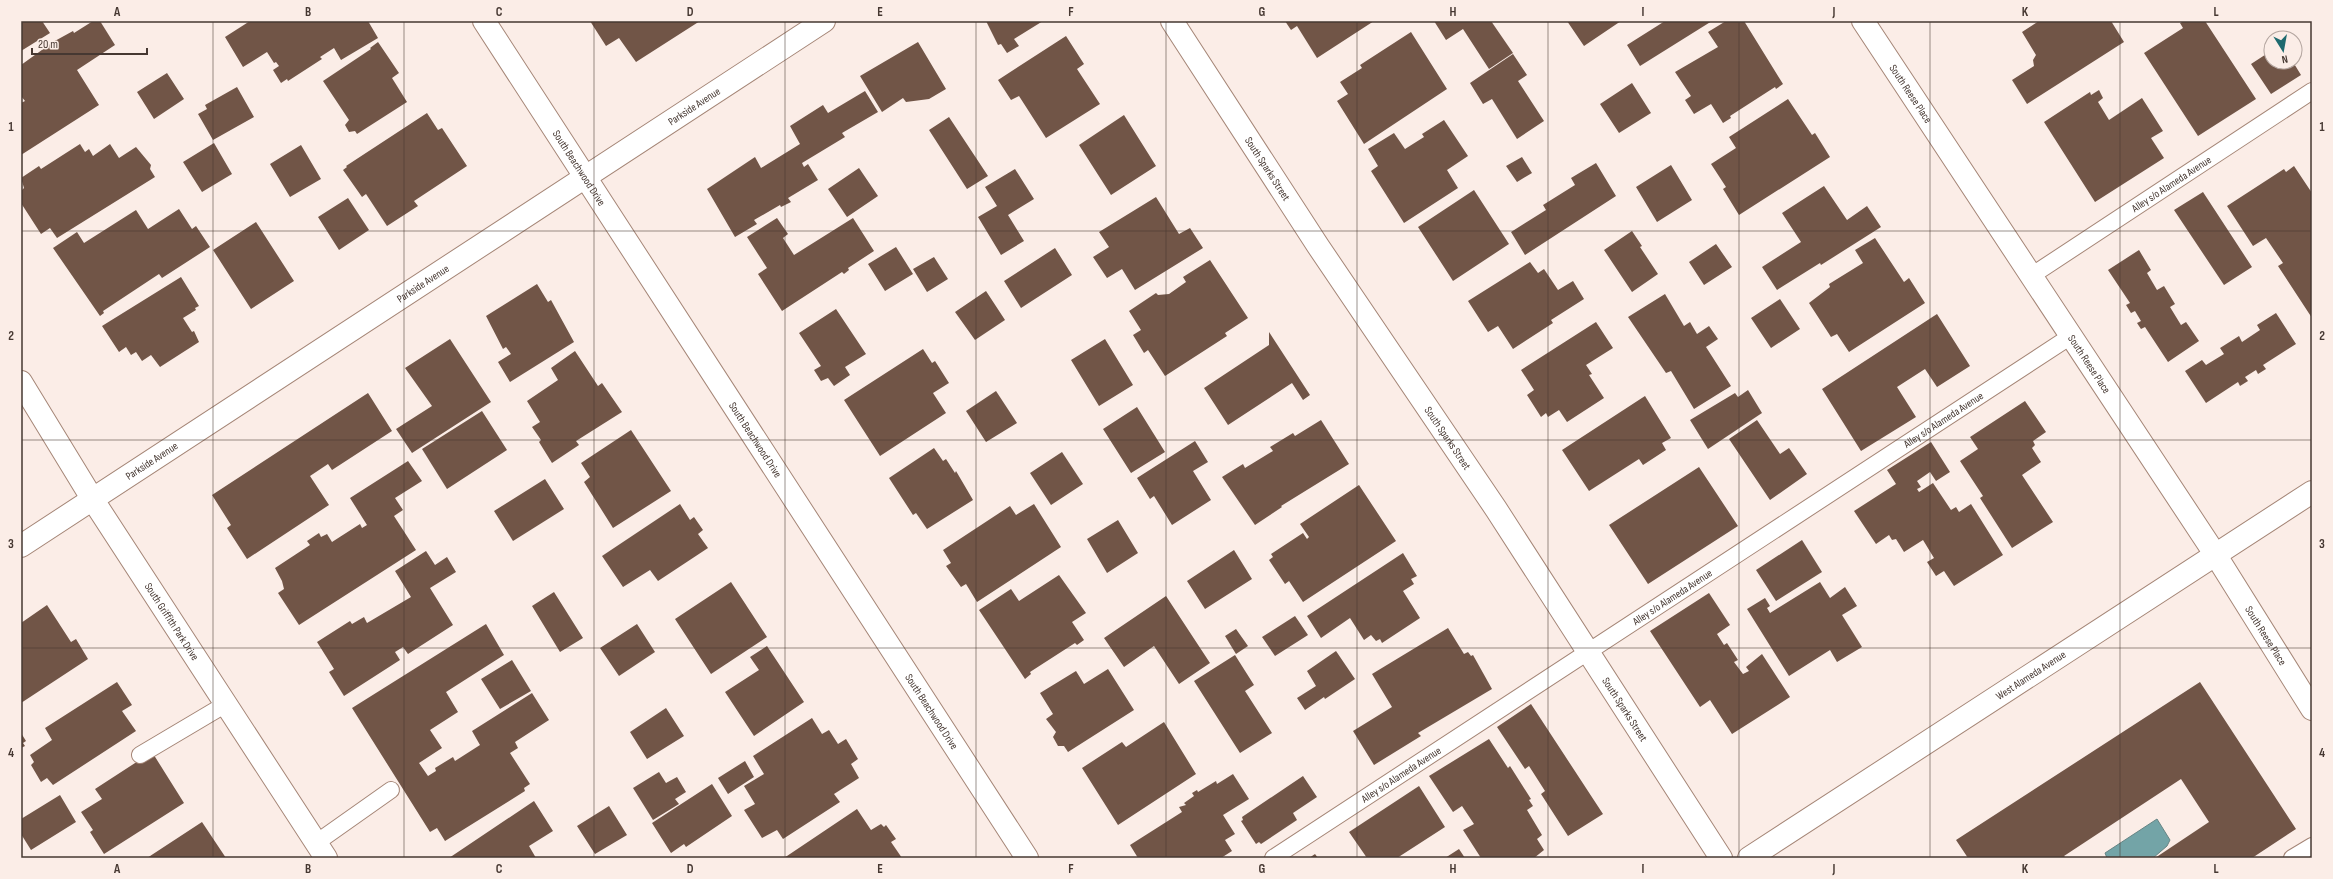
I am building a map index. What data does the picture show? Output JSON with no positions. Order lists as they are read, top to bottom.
{
  "streets": {
    "street": [
      "South Reese Place",
      "Parkside Avenue",
      "South Beachwood Drive",
      "South Sparks Street",
      "South Griffith Park Drive",
      "West Alameda Avenue"
    ],
    "lane": ["Alley s/o Alameda Avenue"]
  },
  "crossings": [
    ["South Reese Place", "Alley s/o Alameda Avenue"],
    ["South Reese Place", "West Alameda Avenue"],
    ["Parkside Avenue", "South Beachwood Drive"],
    ["Parkside Avenue", "South Griffith Park Drive"],
    ["South Sparks Street", "Alley s/o Alameda Avenue"]
  ],
  "scale_bar": "20 m",
  "north": "bottom",
  "grid": {
    "columns": [
      "A",
      "B",
      "C",
      "D",
      "E",
      "F",
      "G",
      "H",
      "I",
      "J",
      "K",
      "L"
    ],
    "rows": [
      "1",
      "2",
      "3",
      "4"
    ]
  }
}
